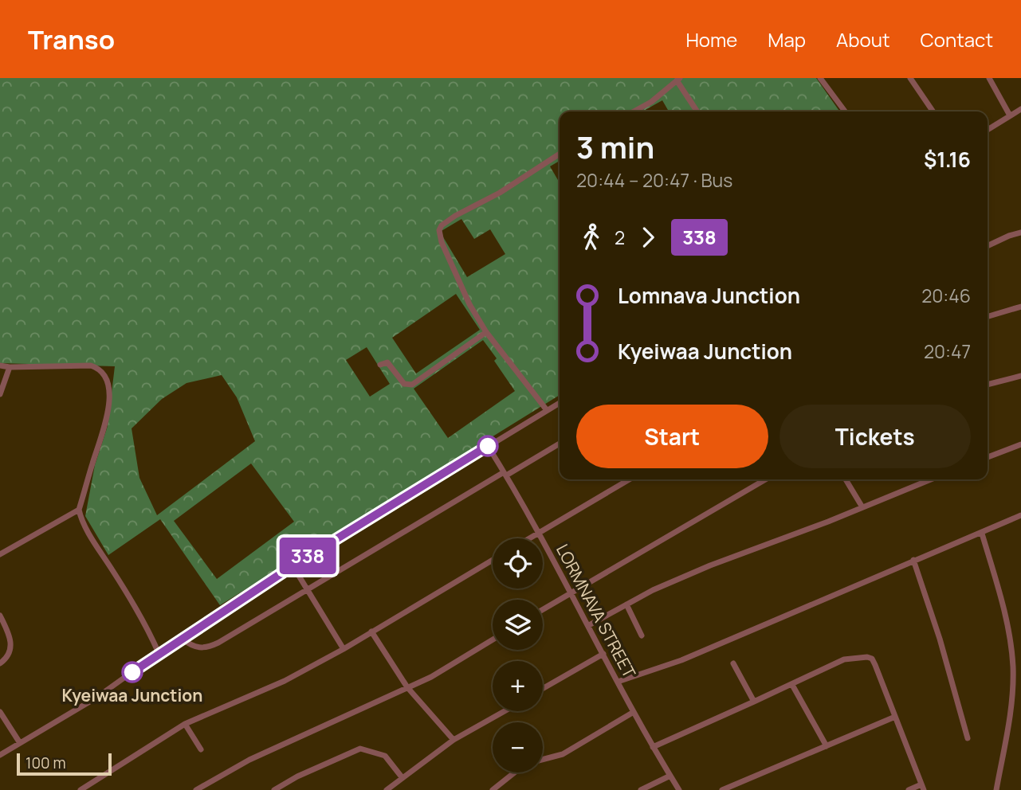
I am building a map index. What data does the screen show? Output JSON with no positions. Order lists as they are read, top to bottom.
{
  "streets": {
    "street": ["LORMNAVA STREET"]
  },
  "places": ["Kyeiwaa Junction"],
  "lines": ["bus line 338"],
  "scale_bar": "100 m",
  "page": {
    "header": "Transo",
    "nav": [
      "Home",
      "Map",
      "About",
      "Contact"
    ],
    "on_map": "338",
    "heading": ["3 min", "20:44 – 20:47 · Bus", "$1.16"],
    "legs": ["2", "338"],
    "list": [
      {
        "name": "Lomnava Junction",
        "value": "20:46"
      },
      {
        "name": "Kyeiwaa Junction",
        "value": "20:47"
      }
    ],
    "buttons": ["Start", "Tickets"],
    "map_buttons": ["+", "−"],
    "scale": "100 m"
  }
}
